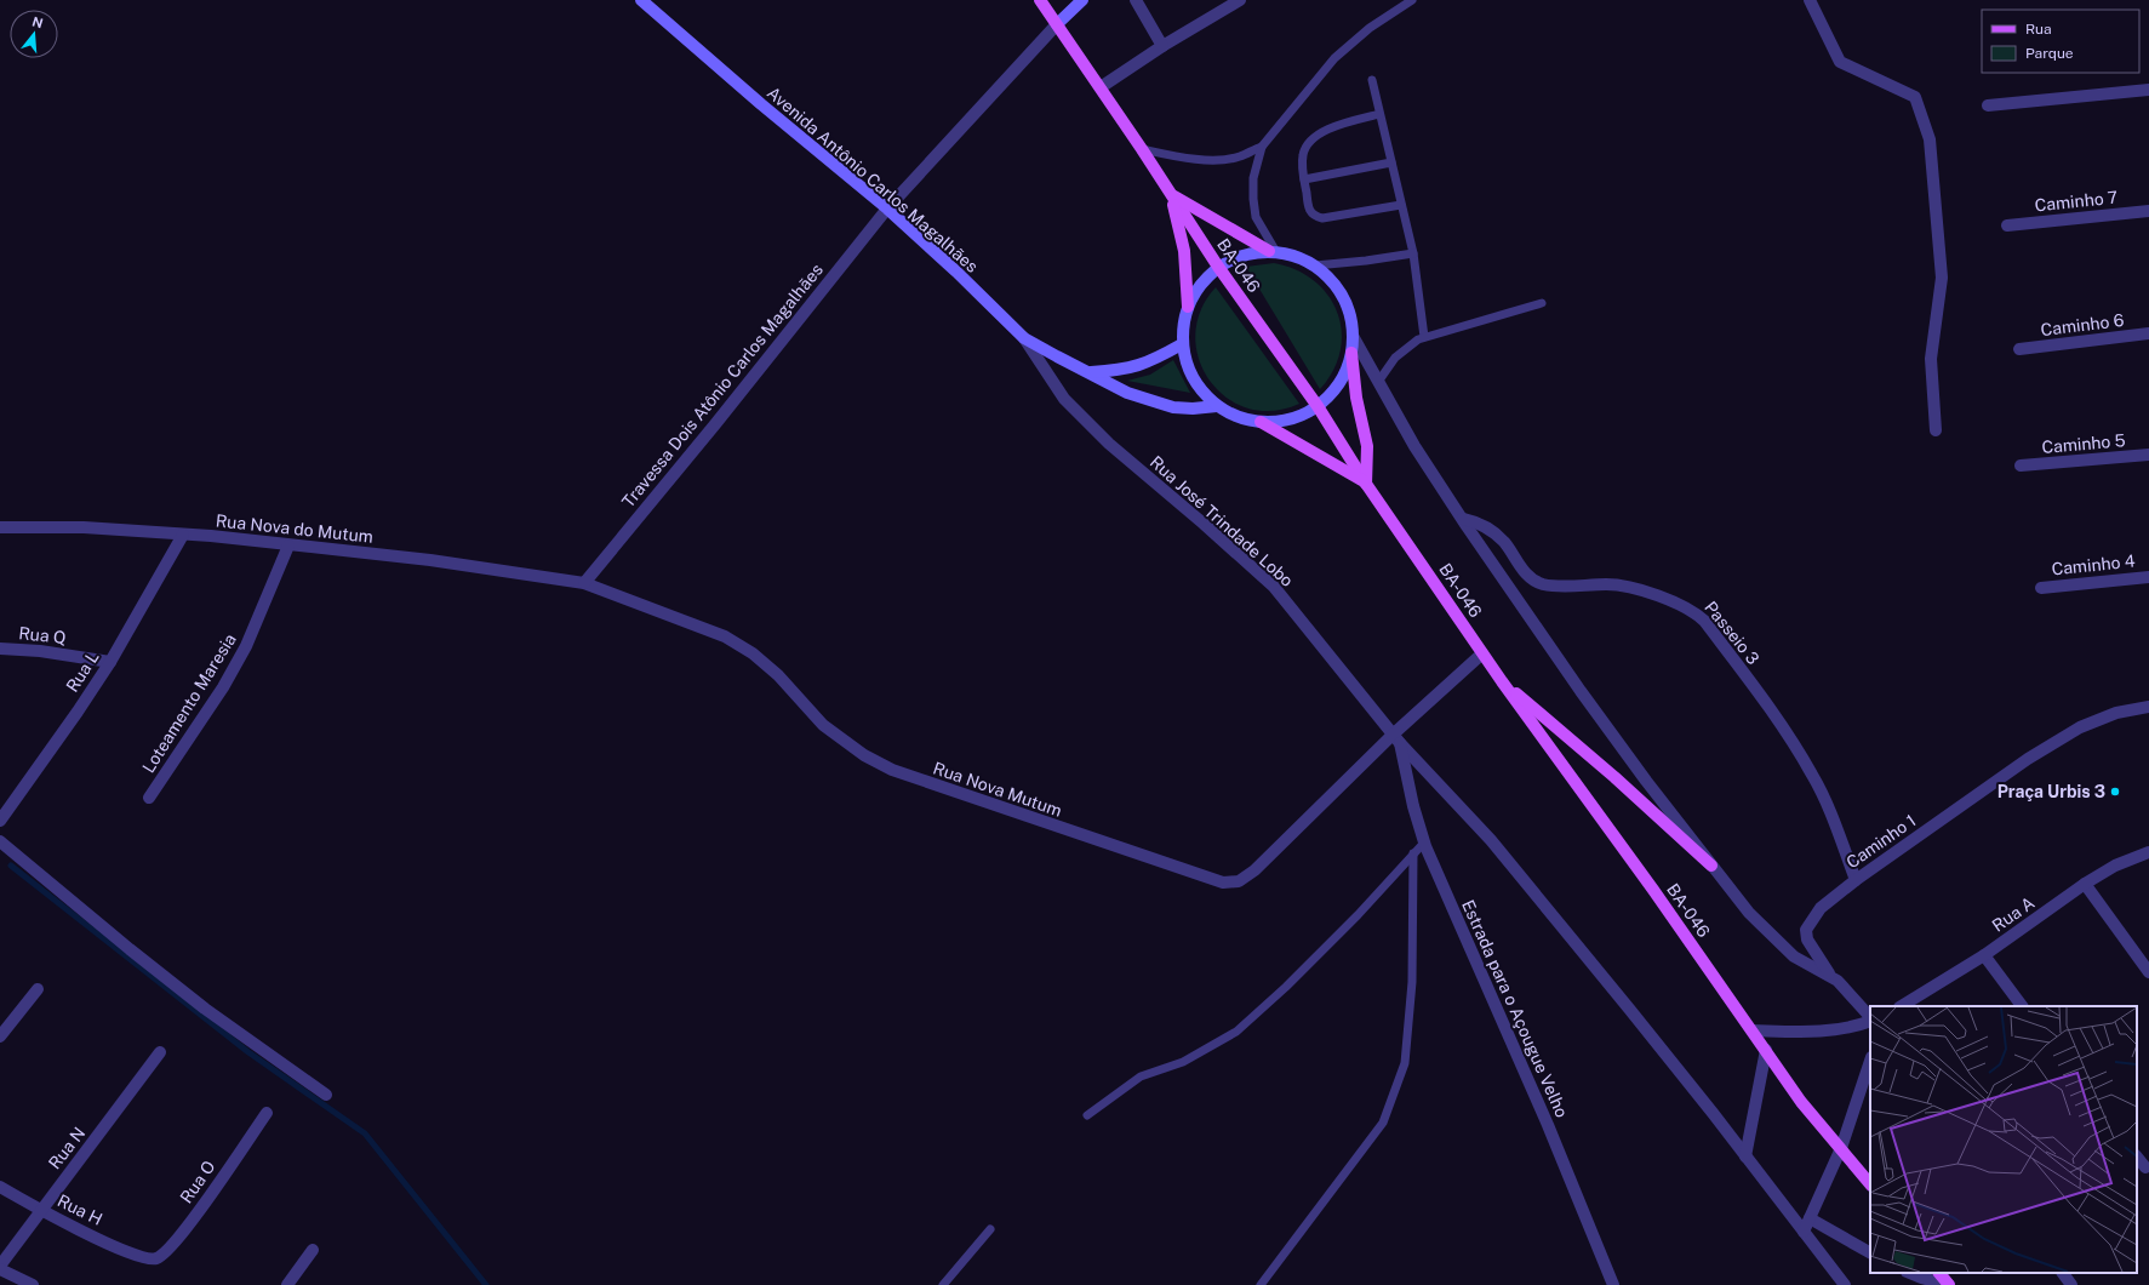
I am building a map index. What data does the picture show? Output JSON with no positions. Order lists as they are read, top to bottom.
{
  "streets": {
    "main road": ["Avenida Antônio Carlos Magalhães", "BA-046"],
    "street": [
      "Caminho 7",
      "Caminho 6",
      "Travessa Dois Atônio Carlos Magalhães",
      "Caminho 5",
      "Rua José Trindade Lobo",
      "Rua Nova do Mutum",
      "Caminho 4",
      "Passeio 3",
      "Rua Q",
      "Rua L",
      "Loteamento Maresia",
      "Rua Nova Mutum",
      "Caminho 1",
      "Rua A",
      "Estrada para o Açougue Velho",
      "Rua N",
      "Rua O",
      "Rua H"
    ]
  },
  "crossings": [
    ["Avenida Antônio Carlos Magalhães", "Travessa Dois Atônio Carlos Magalhães"],
    ["Avenida Antônio Carlos Magalhães", "Rua José Trindade Lobo"],
    ["BA-046", "Travessa Dois Atônio Carlos Magalhães"],
    ["BA-046", "Rua Nova Mutum"],
    ["Travessa Dois Atônio Carlos Magalhães", "Rua Nova do Mutum"],
    ["Travessa Dois Atônio Carlos Magalhães", "Rua Nova Mutum"],
    ["Rua José Trindade Lobo", "Rua Nova Mutum"],
    ["Rua José Trindade Lobo", "Estrada para o Açougue Velho"],
    ["Rua Nova do Mutum", "Rua L"],
    ["Rua Nova do Mutum", "Loteamento Maresia"],
    ["Rua Nova do Mutum", "Rua Nova Mutum"],
    ["Passeio 3", "Caminho 1"],
    ["Rua Q", "Rua L"],
    ["Rua Nova Mutum", "Estrada para o Açougue Velho"],
    ["Rua N", "Rua H"],
    ["Rua O", "Rua H"]
  ],
  "places": ["Praça Urbis 3"],
  "legend": ["Rua", "Parque"],
  "north": "top"
}
